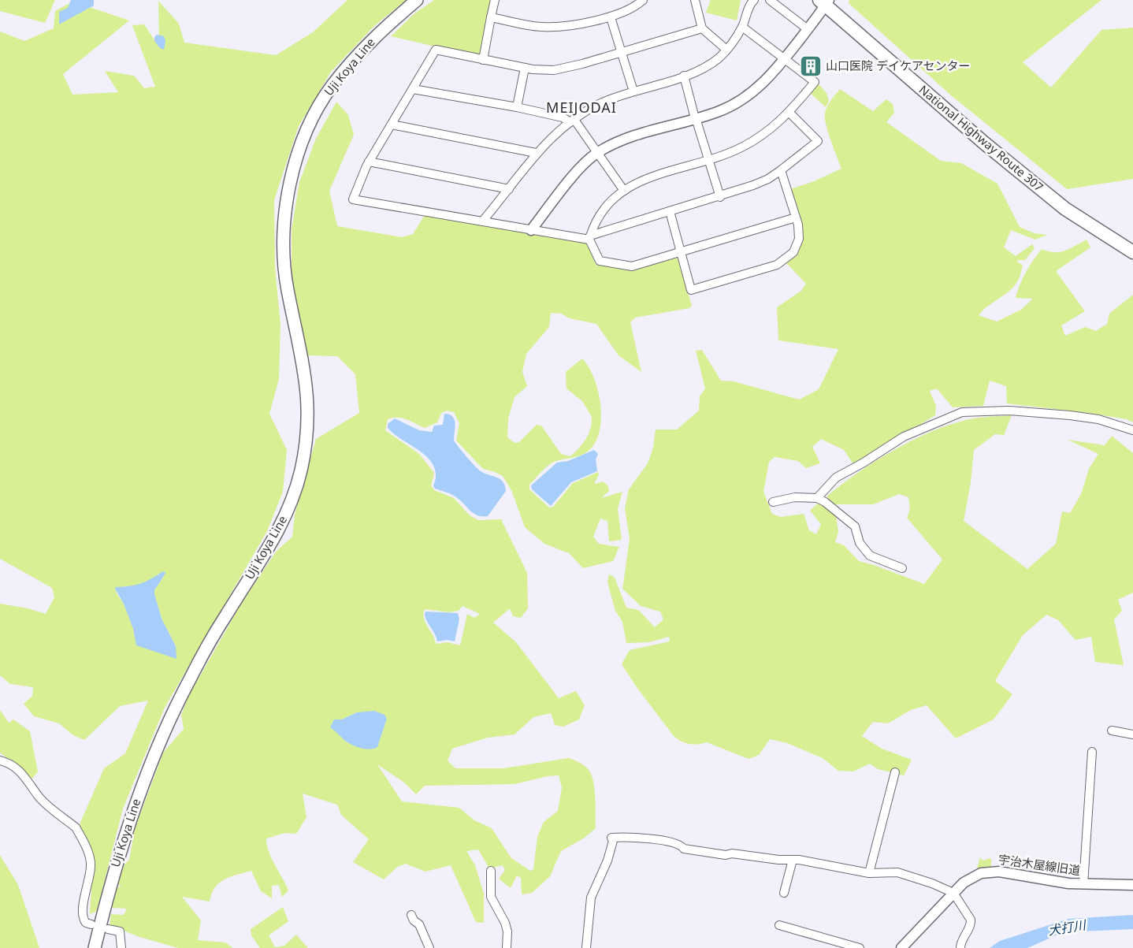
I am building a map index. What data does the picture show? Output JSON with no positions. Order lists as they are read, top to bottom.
{
  "streets": {
    "highway": ["National Highway Route 307"],
    "main road": ["Uji Koya Line"],
    "street": ["宇治木屋線旧道"]
  },
  "districts": ["MEIJODAI"],
  "water": ["犬打川"],
  "places": {
    "building": ["山口医院 デイケアセンター"]
  }
}
